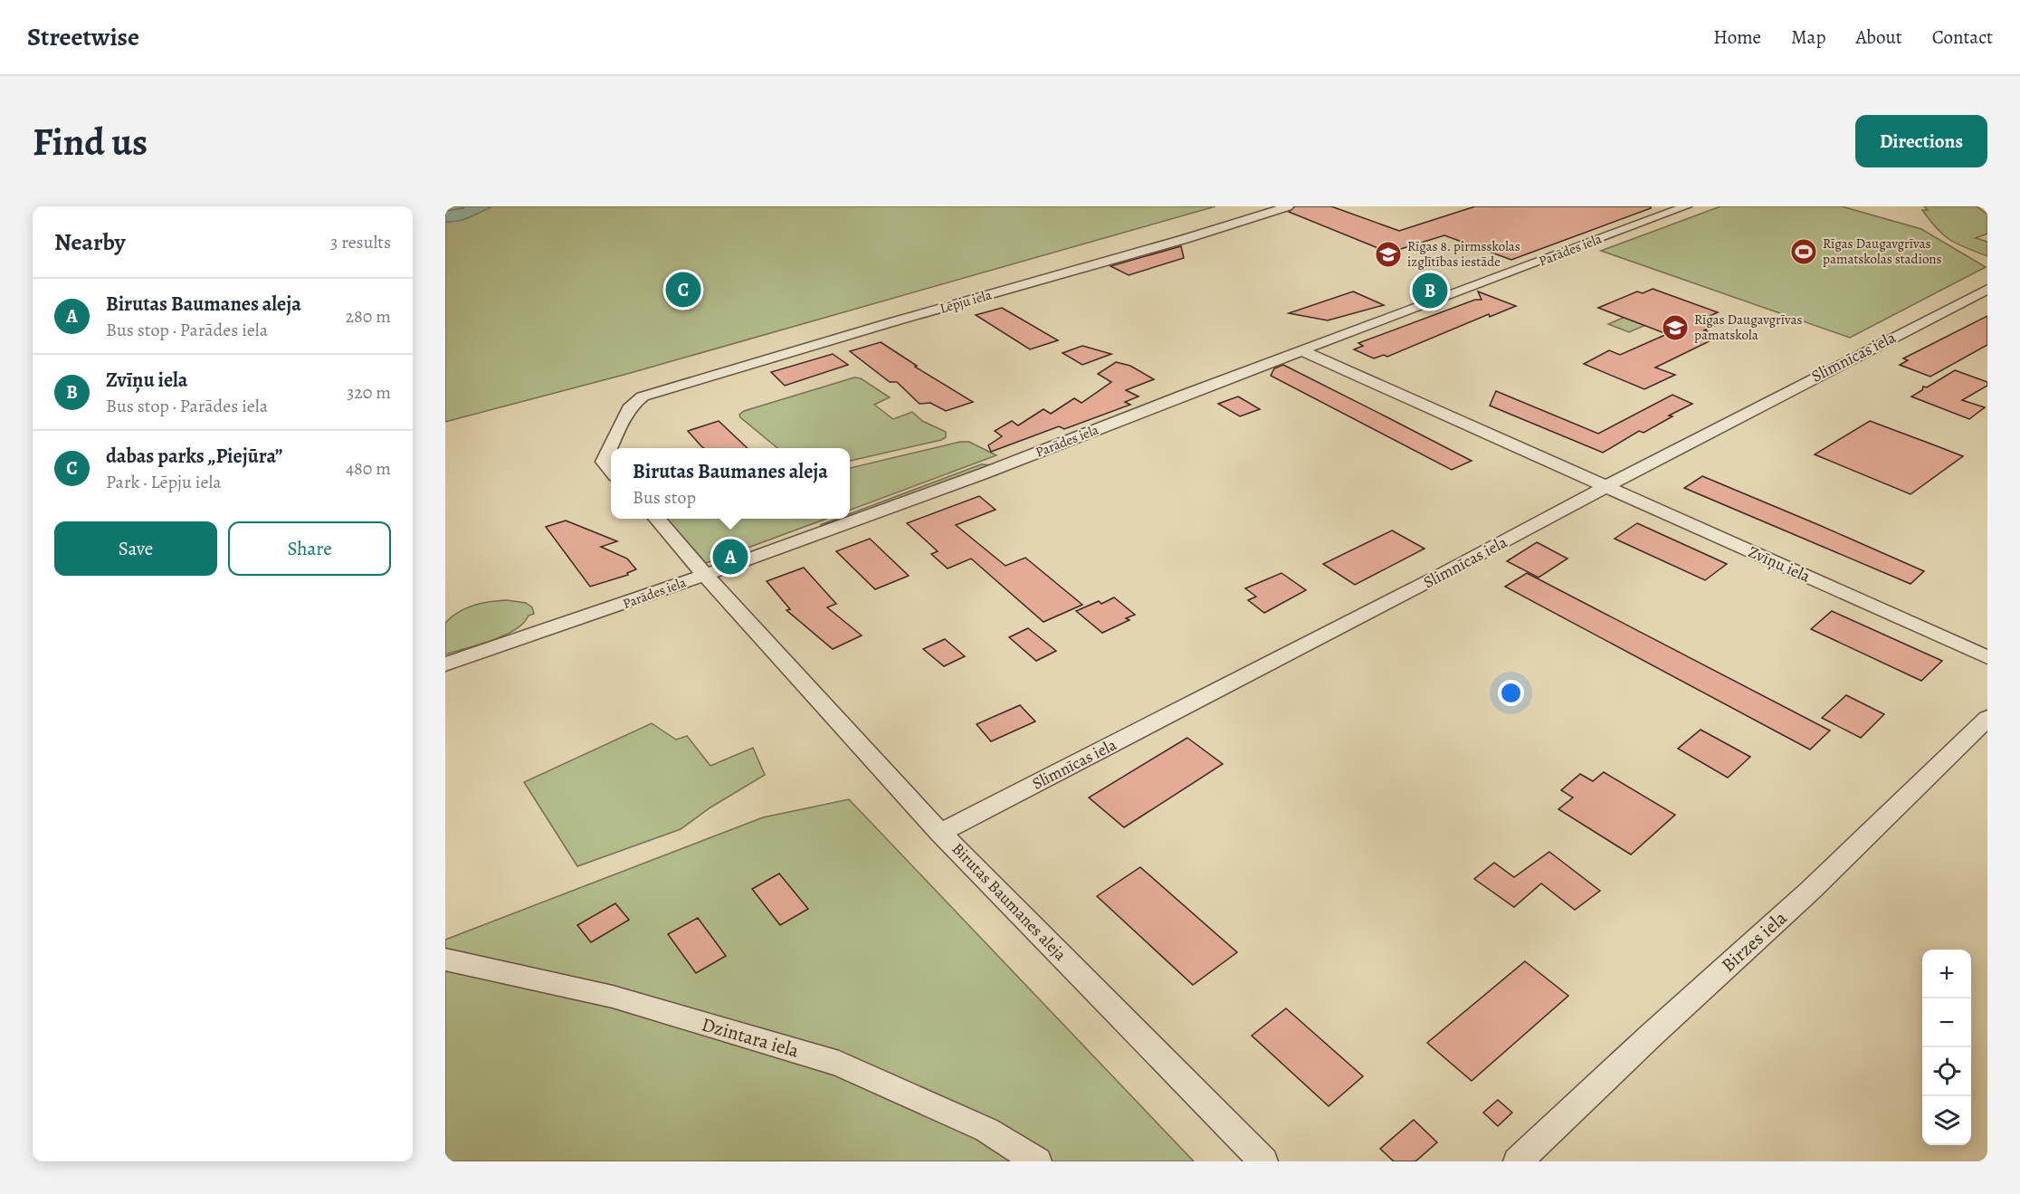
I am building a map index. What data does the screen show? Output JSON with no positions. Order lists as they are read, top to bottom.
{
  "streets": {
    "street": [
      "Parādes iela",
      "Lēpju iela",
      "Slimnīcas iela",
      "Zvīņu iela",
      "Birutas Baumanes aleja",
      "Birzes iela",
      "Dzintara iela"
    ]
  },
  "crossings": [
    ["Parādes iela", "Zvīņu iela"],
    ["Parādes iela", "Birutas Baumanes aleja"],
    ["Slimnīcas iela", "Zvīņu iela"],
    ["Slimnīcas iela", "Birutas Baumanes aleja"]
  ],
  "places": {
    "sports": ["Rīgas Daugavgrīvas pamatskolas stadions"],
    "school or university": ["Rīgas 8. pirmsskolas izglītības iestāde", "Rīgas Daugavgrīvas pamatskola"]
  },
  "page": {
    "header": "Streetwise",
    "nav": [
      "Home",
      "Map",
      "About",
      "Contact"
    ],
    "buttons": [
      "Directions",
      ["Save", "Share"]
    ],
    "title": "Find us",
    "heading": ["Nearby", "3 results"],
    "pins": ["C", "B", "A"],
    "list": [
      {
        "mark": "A",
        "name": "Birutas Baumanes aleja",
        "note": "Bus stop · Parādes iela",
        "value": "280 m"
      },
      {
        "mark": "B",
        "name": "Zvīņu iela",
        "note": "Bus stop · Parādes iela",
        "value": "320 m"
      },
      {
        "mark": "C",
        "name": "dabas parks „Piejūra”",
        "note": "Park · Lēpju iela",
        "value": "480 m"
      }
    ],
    "popup": ["Birutas Baumanes aleja", "Bus stop"],
    "map_buttons": ["+", "−"]
  }
}
